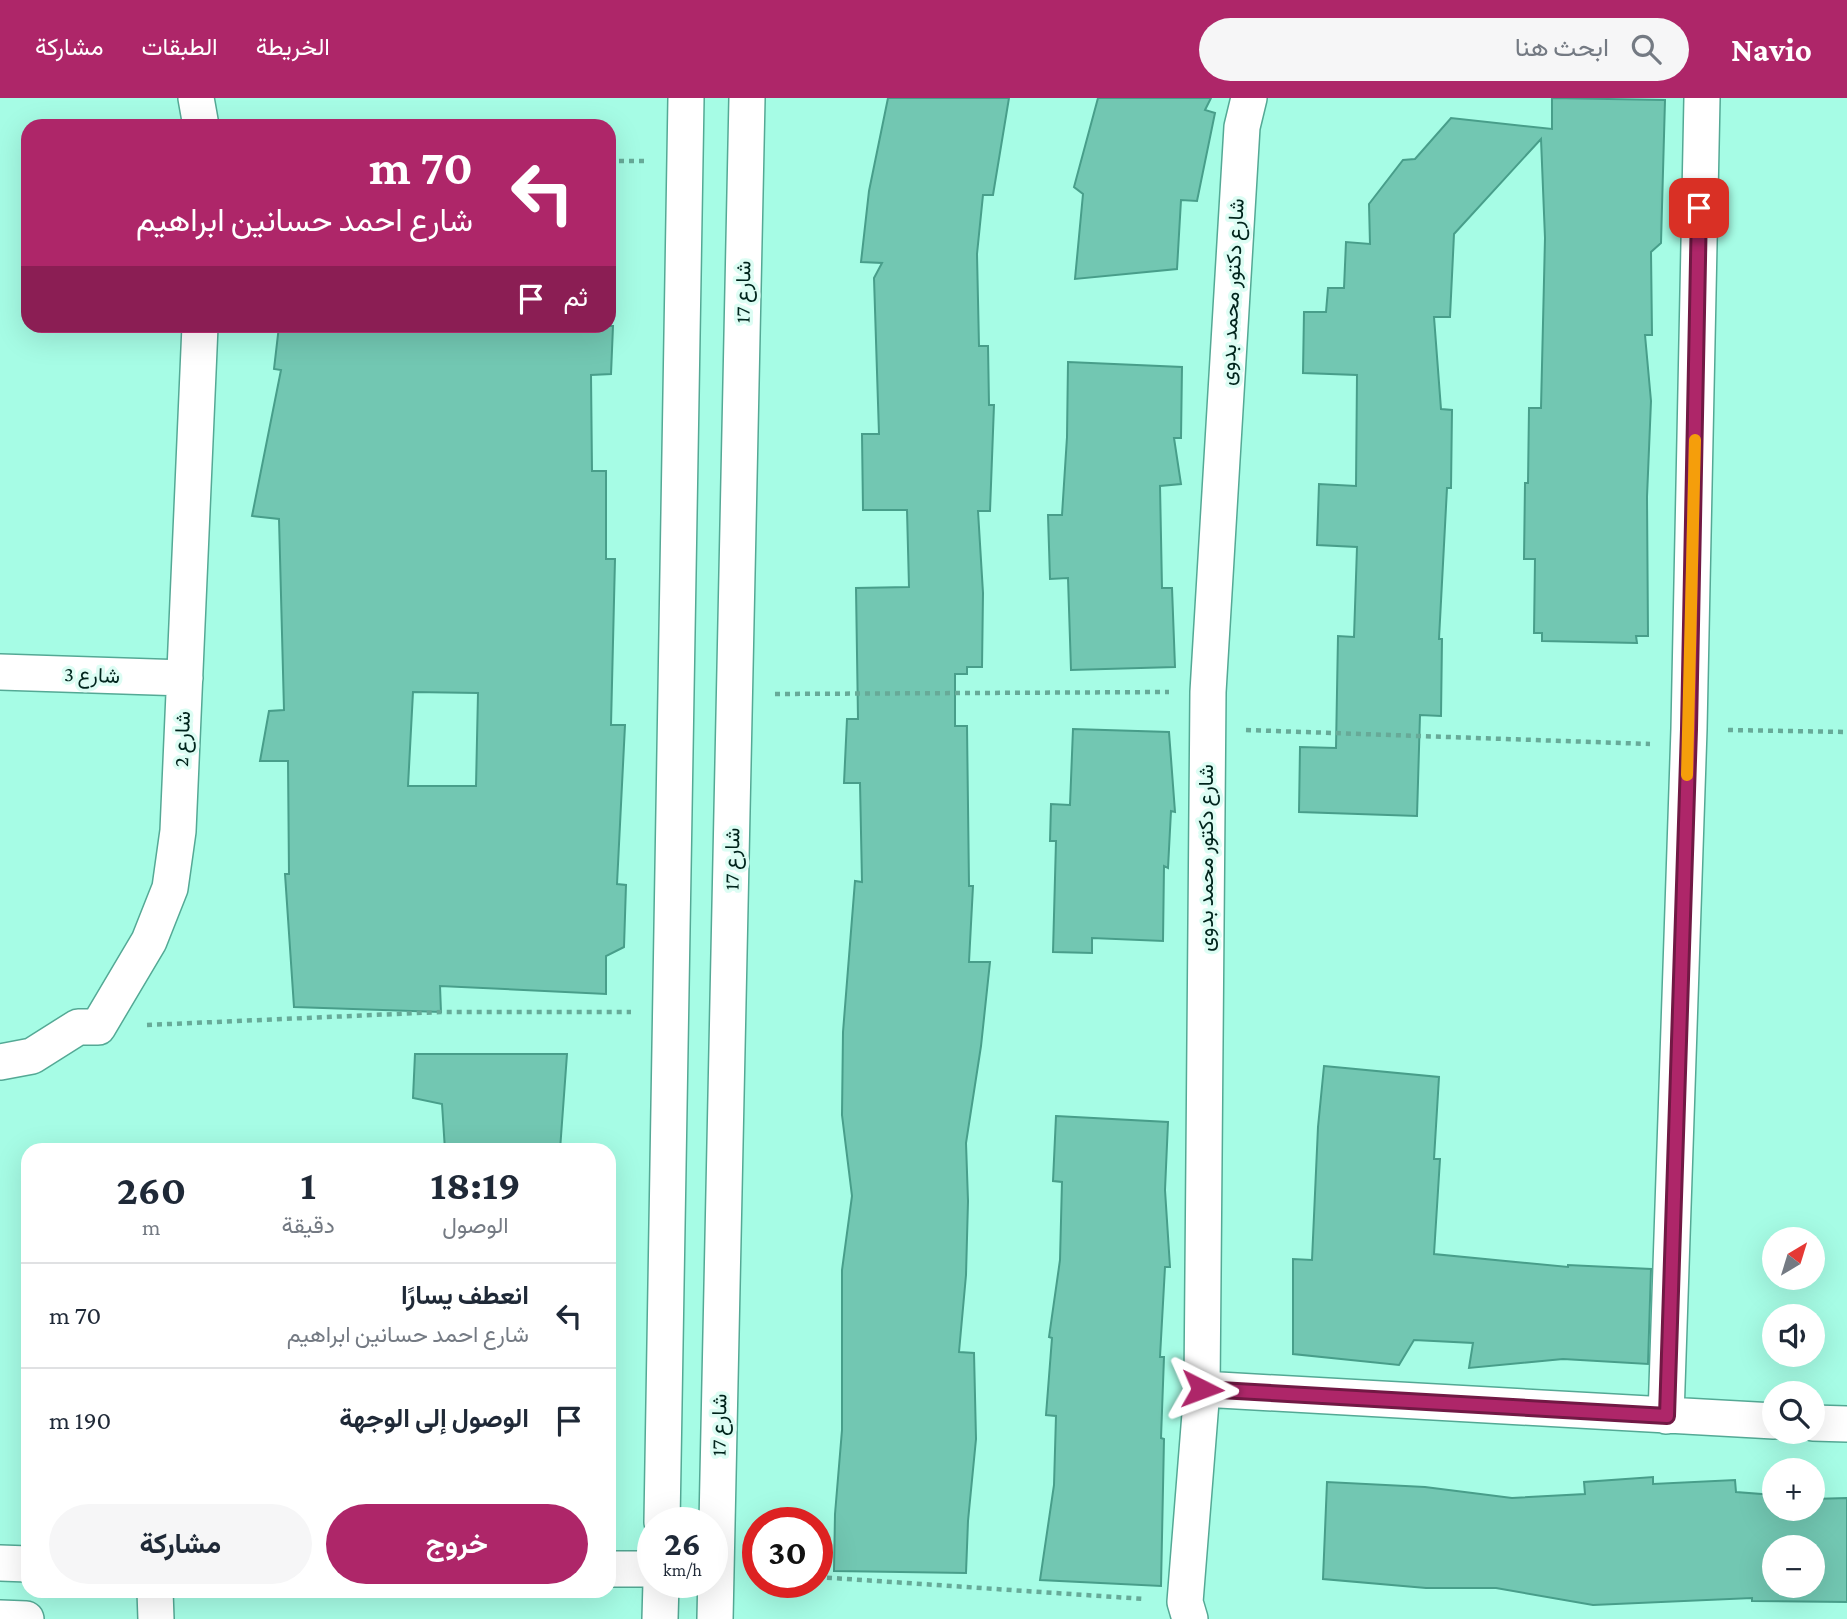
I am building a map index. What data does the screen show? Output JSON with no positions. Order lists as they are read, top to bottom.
{
  "streets": {
    "street": [
      "شارع 17",
      "شارع دكتور محمد بدوى",
      "شارع 3",
      "شارع 2"
    ]
  },
  "crossings": [
    ["شارع 3", "شارع 2"]
  ],
  "north": "top right",
  "page": {
    "header": "Navio",
    "search": "ابحث هنا",
    "nav": ["الخريطة", "الطبقات", "مشاركة"],
    "turn": ["70 m", "شارع احمد حسانين ابراهيم"],
    "then": "ثم",
    "eta": [
      "18:19",
      "الوصول",
      "1",
      "دقيقة",
      "260",
      "m"
    ],
    "map_buttons": ["+", "−"],
    "list": [
      {
        "name": "انعطف يسارًا",
        "note": "شارع احمد حسانين ابراهيم",
        "value": "70 m"
      },
      {
        "name": "الوصول إلى الوجهة",
        "value": "190 m"
      }
    ],
    "buttons": ["خروج", "مشاركة"],
    "speed": "26 km/h",
    "limit": "30"
  }
}
